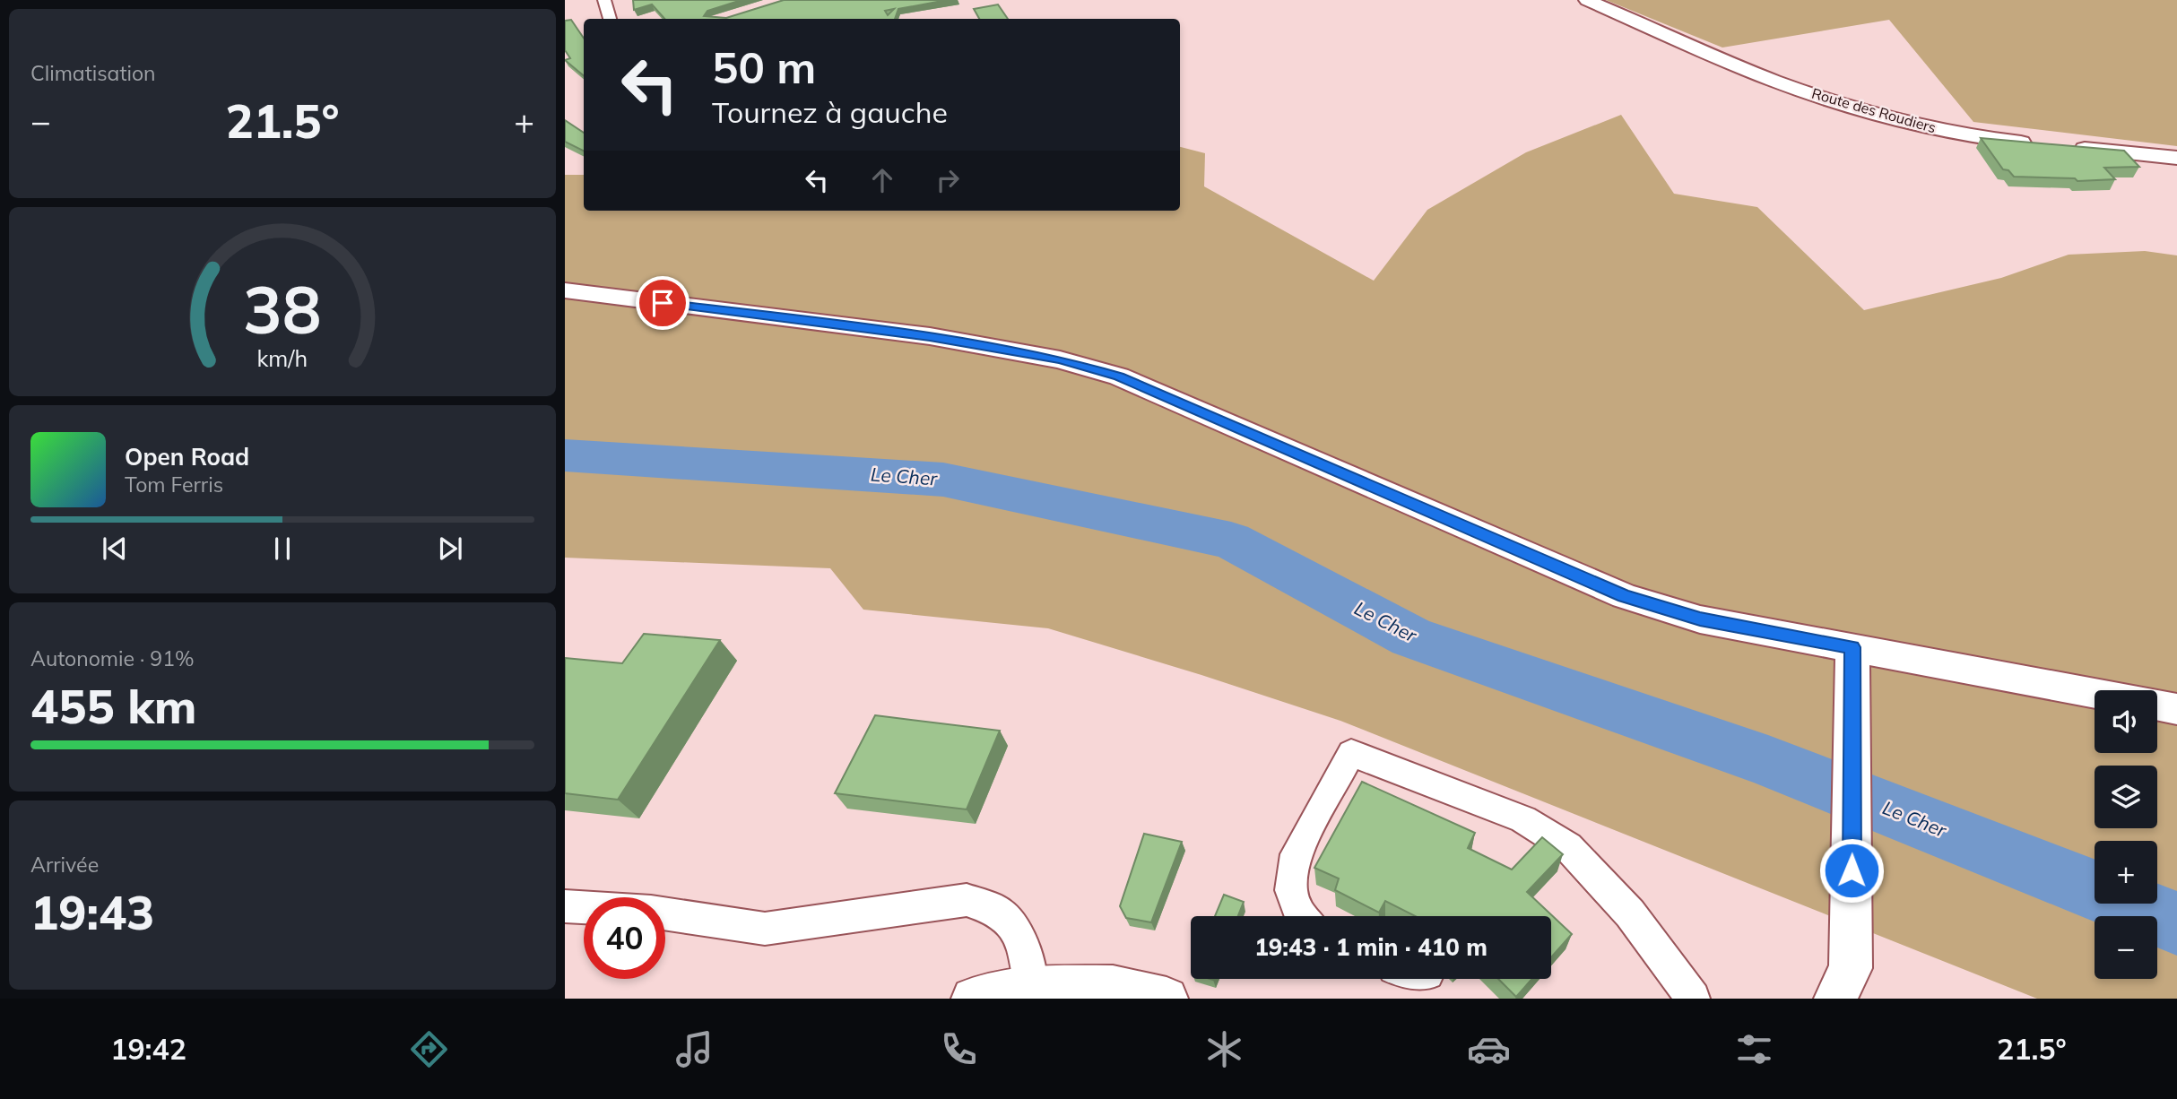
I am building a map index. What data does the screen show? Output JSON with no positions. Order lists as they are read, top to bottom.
{
  "streets": {
    "street": ["Route des Roudiers"]
  },
  "water": ["Le Cher"],
  "page": {
    "tile": [
      "Climatisation",
      ["Autonomie · 91%", "455 km"],
      ["Arrivée", "19:43"]
    ],
    "turn": ["50 m", "Tournez à gauche"],
    "heat": ["−", "21.5°", "+"],
    "song": ["Open Road", "Tom Ferris"],
    "map_buttons": ["+", "−"],
    "limit": "40",
    "trip": "19:43 · 1 min · 410 m",
    "tabs": ["19:42", "21.5°"],
    "gauge": ["38", "km/h"]
  }
}
